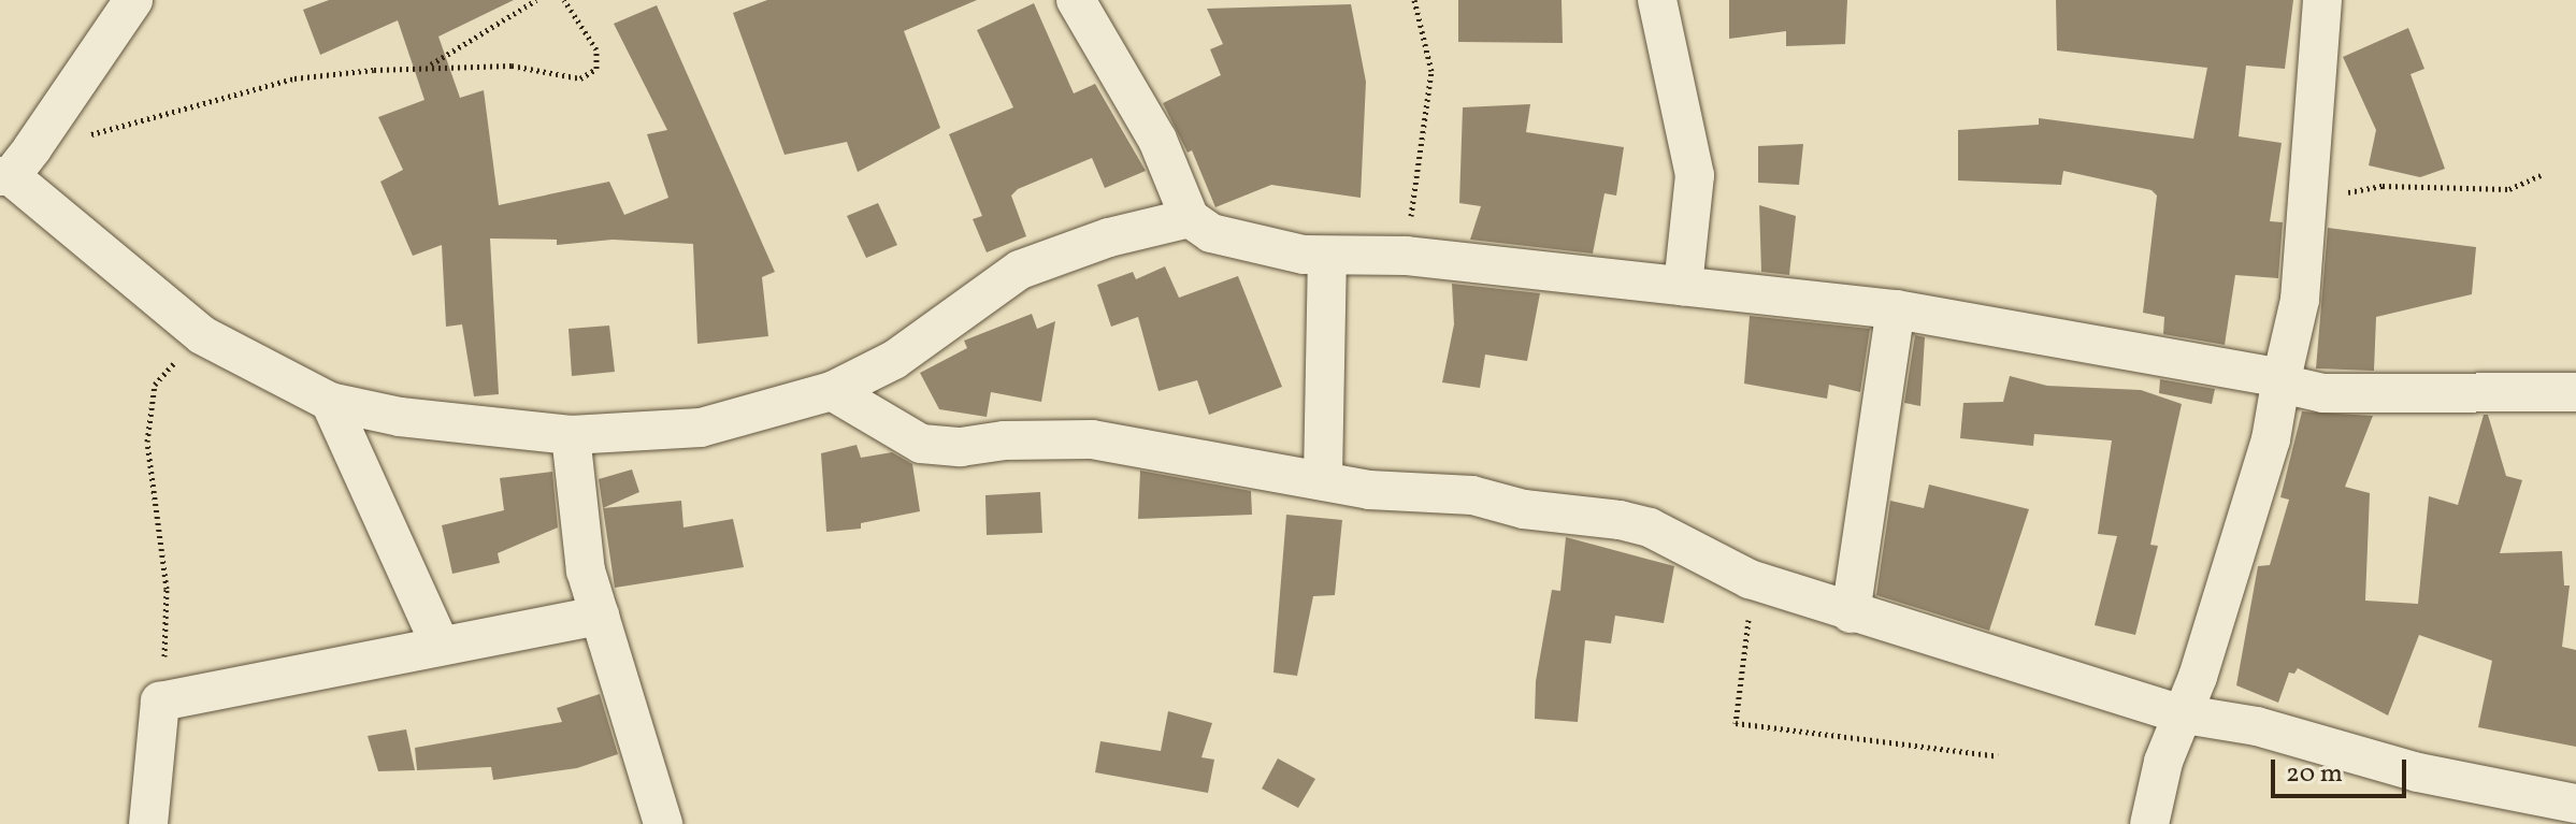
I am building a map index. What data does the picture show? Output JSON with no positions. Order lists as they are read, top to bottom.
{
  "scale_bar": "20 m"
}
